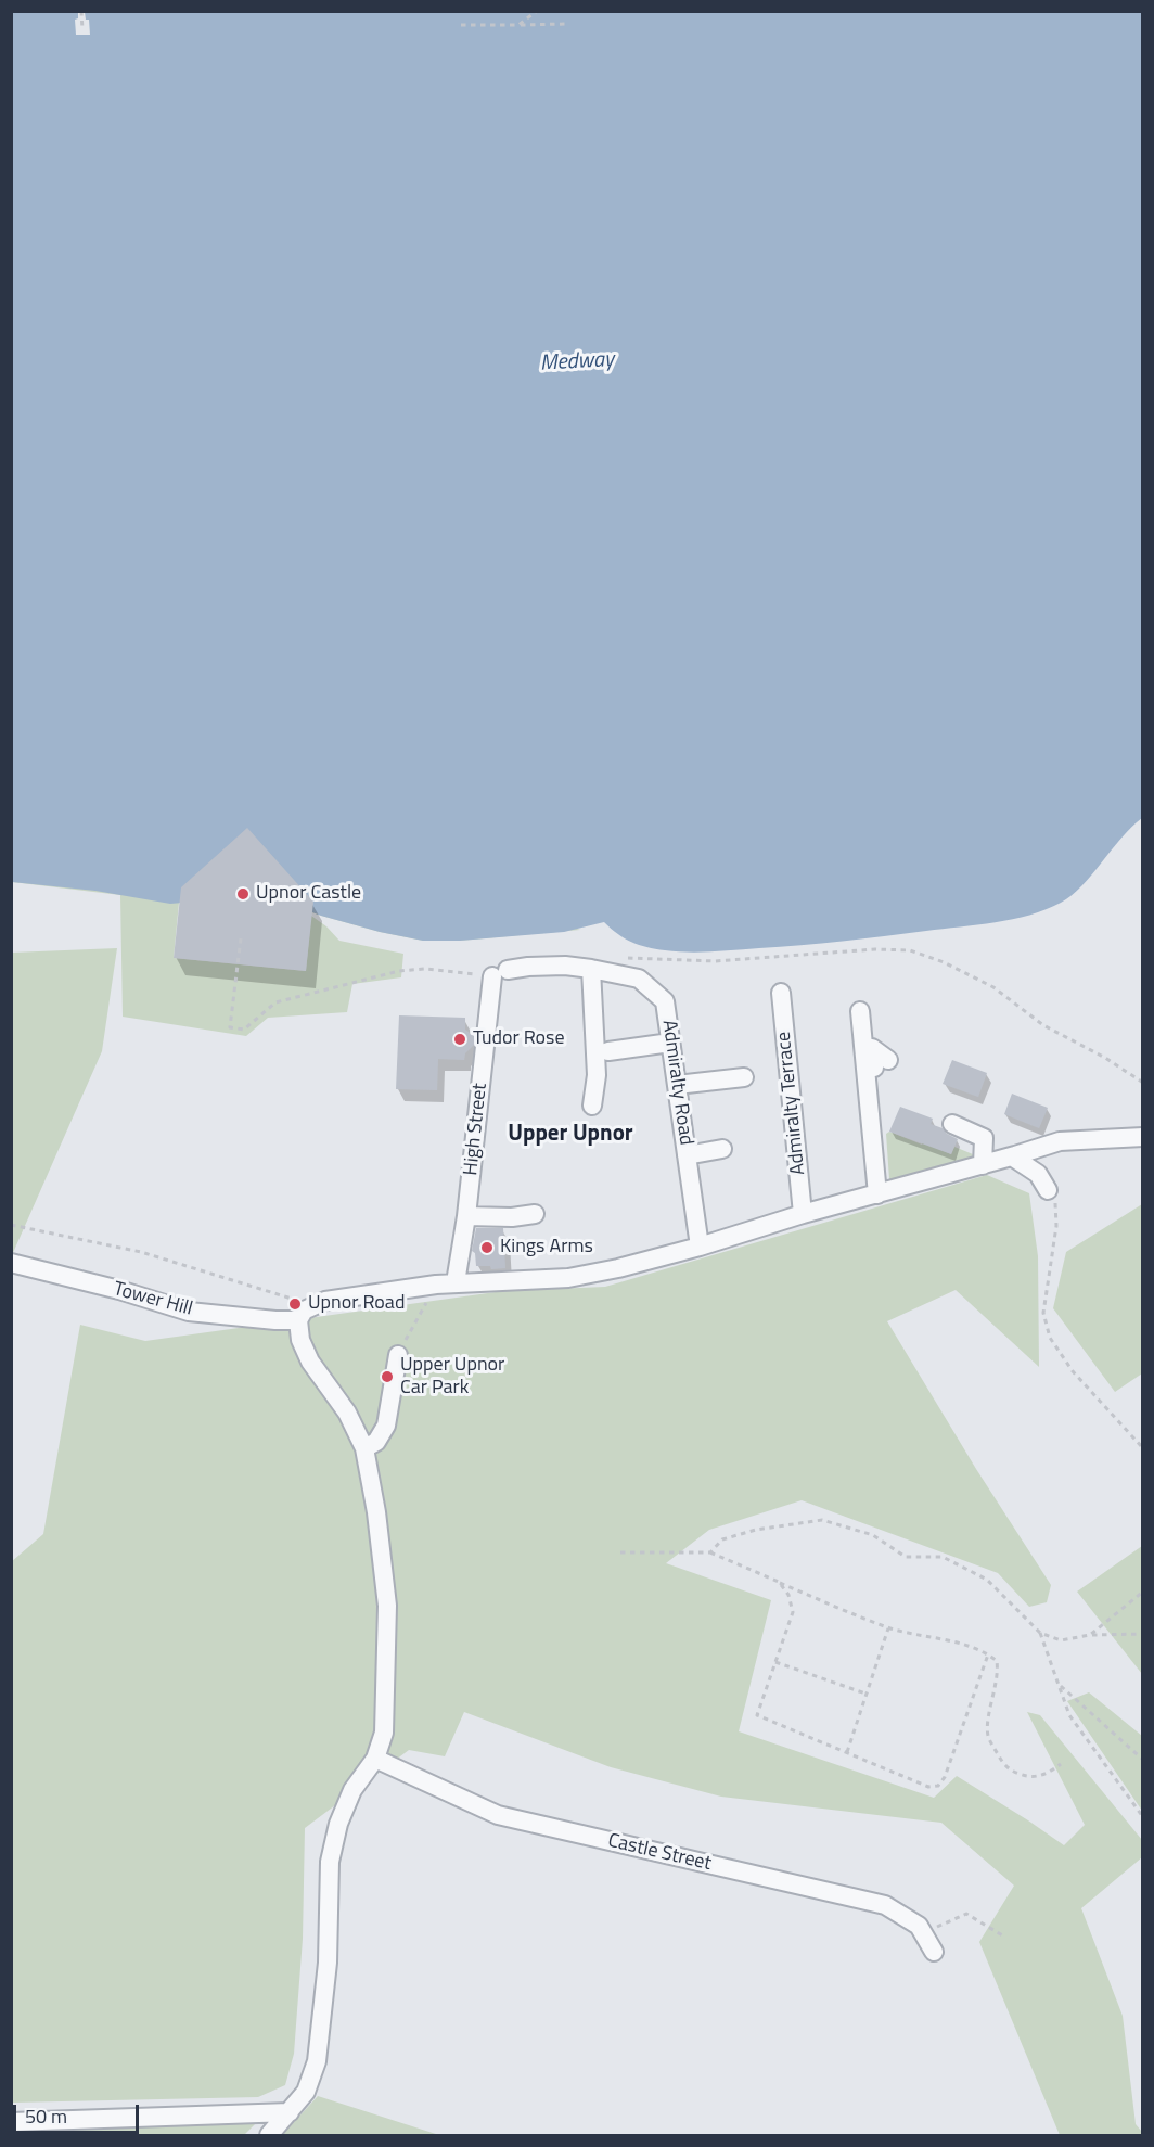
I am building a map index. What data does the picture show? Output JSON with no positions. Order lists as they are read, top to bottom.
{
  "streets": {
    "street": [
      "Admiralty Road",
      "Admiralty Terrace",
      "High Street",
      "Tower Hill",
      "Castle Street"
    ]
  },
  "crossings": [
    ["Admiralty Road", "High Street"]
  ],
  "districts": ["Upper Upnor"],
  "water": ["Medway"],
  "places": [
    "Upnor Castle",
    "Tudor Rose",
    "Kings Arms",
    "Upnor Road",
    "Upper Upnor Car Park"
  ],
  "scale_bar": "50 m"
}
